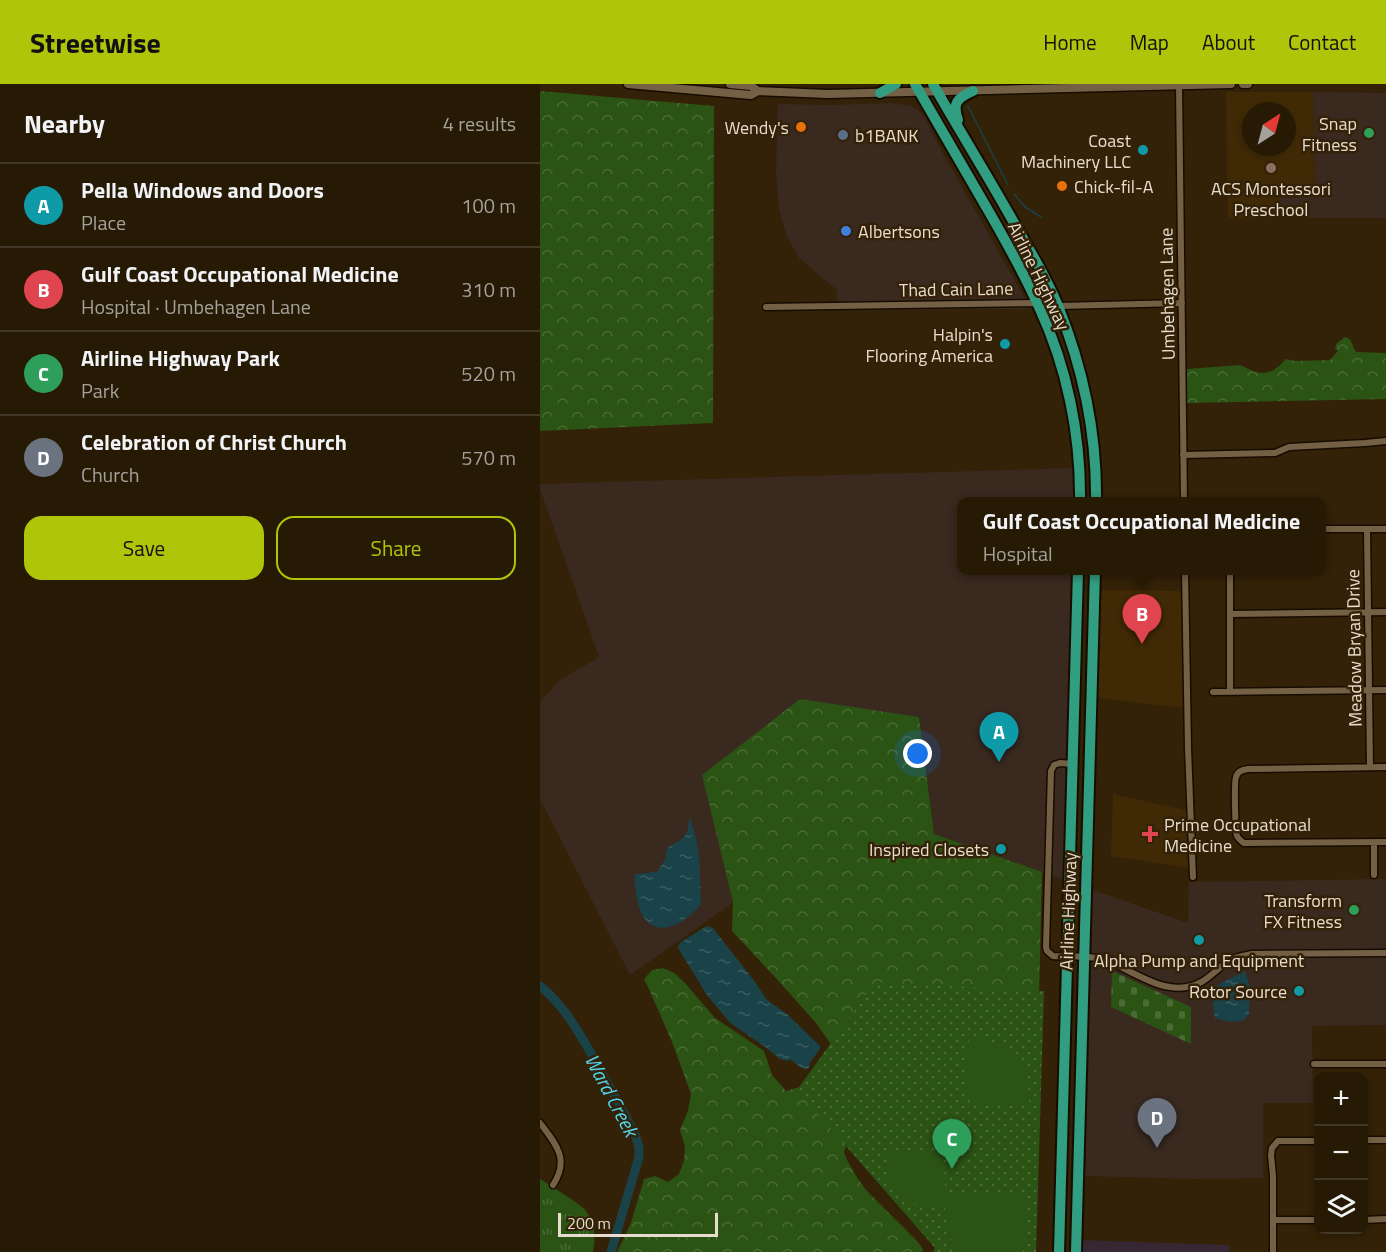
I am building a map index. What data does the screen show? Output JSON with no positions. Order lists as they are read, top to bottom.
{
  "streets": {
    "highway": ["Airline Highway"],
    "street": ["Thad Cain Lane", "Umbehagen Lane", "Meadow Bryan Drive"]
  },
  "crossings": [
    ["Airline Highway", "Thad Cain Lane"],
    ["Thad Cain Lane", "Umbehagen Lane"]
  ],
  "water": ["Ward Creek"],
  "places": {
    "other": [
      "Wendy's",
      "Snap Fitness",
      "b1BANK",
      "Coast Machinery LLC",
      "ACS Montessori Preschool",
      "Chick-fil-A",
      "Albertsons",
      "Halpin's Flooring America",
      "Inspired Closets",
      "Transform FX Fitness",
      "Alpha Pump and Equipment",
      "Rotor Source"
    ],
    "health": ["Prime Occupational Medicine"]
  },
  "scale_bar": "200 m",
  "north": "top right",
  "page": {
    "header": "Streetwise",
    "nav": [
      "Home",
      "Map",
      "About",
      "Contact"
    ],
    "heading": ["Nearby", "4 results"],
    "list": [
      {
        "mark": "A",
        "name": "Pella Windows and Doors",
        "note": "Place",
        "value": "100 m"
      },
      {
        "mark": "B",
        "name": "Gulf Coast Occupational Medicine",
        "note": "Hospital · Umbehagen Lane",
        "value": "310 m"
      },
      {
        "mark": "C",
        "name": "Airline Highway Park",
        "note": "Park",
        "value": "520 m"
      },
      {
        "mark": "D",
        "name": "Celebration of Christ Church",
        "note": "Church",
        "value": "570 m"
      }
    ],
    "popup": ["Gulf Coast Occupational Medicine", "Hospital"],
    "buttons": ["Save", "Share"],
    "pins": [
      "B",
      "A",
      "D",
      "C"
    ],
    "map_buttons": ["+", "−"],
    "scale": "200 m"
  }
}
